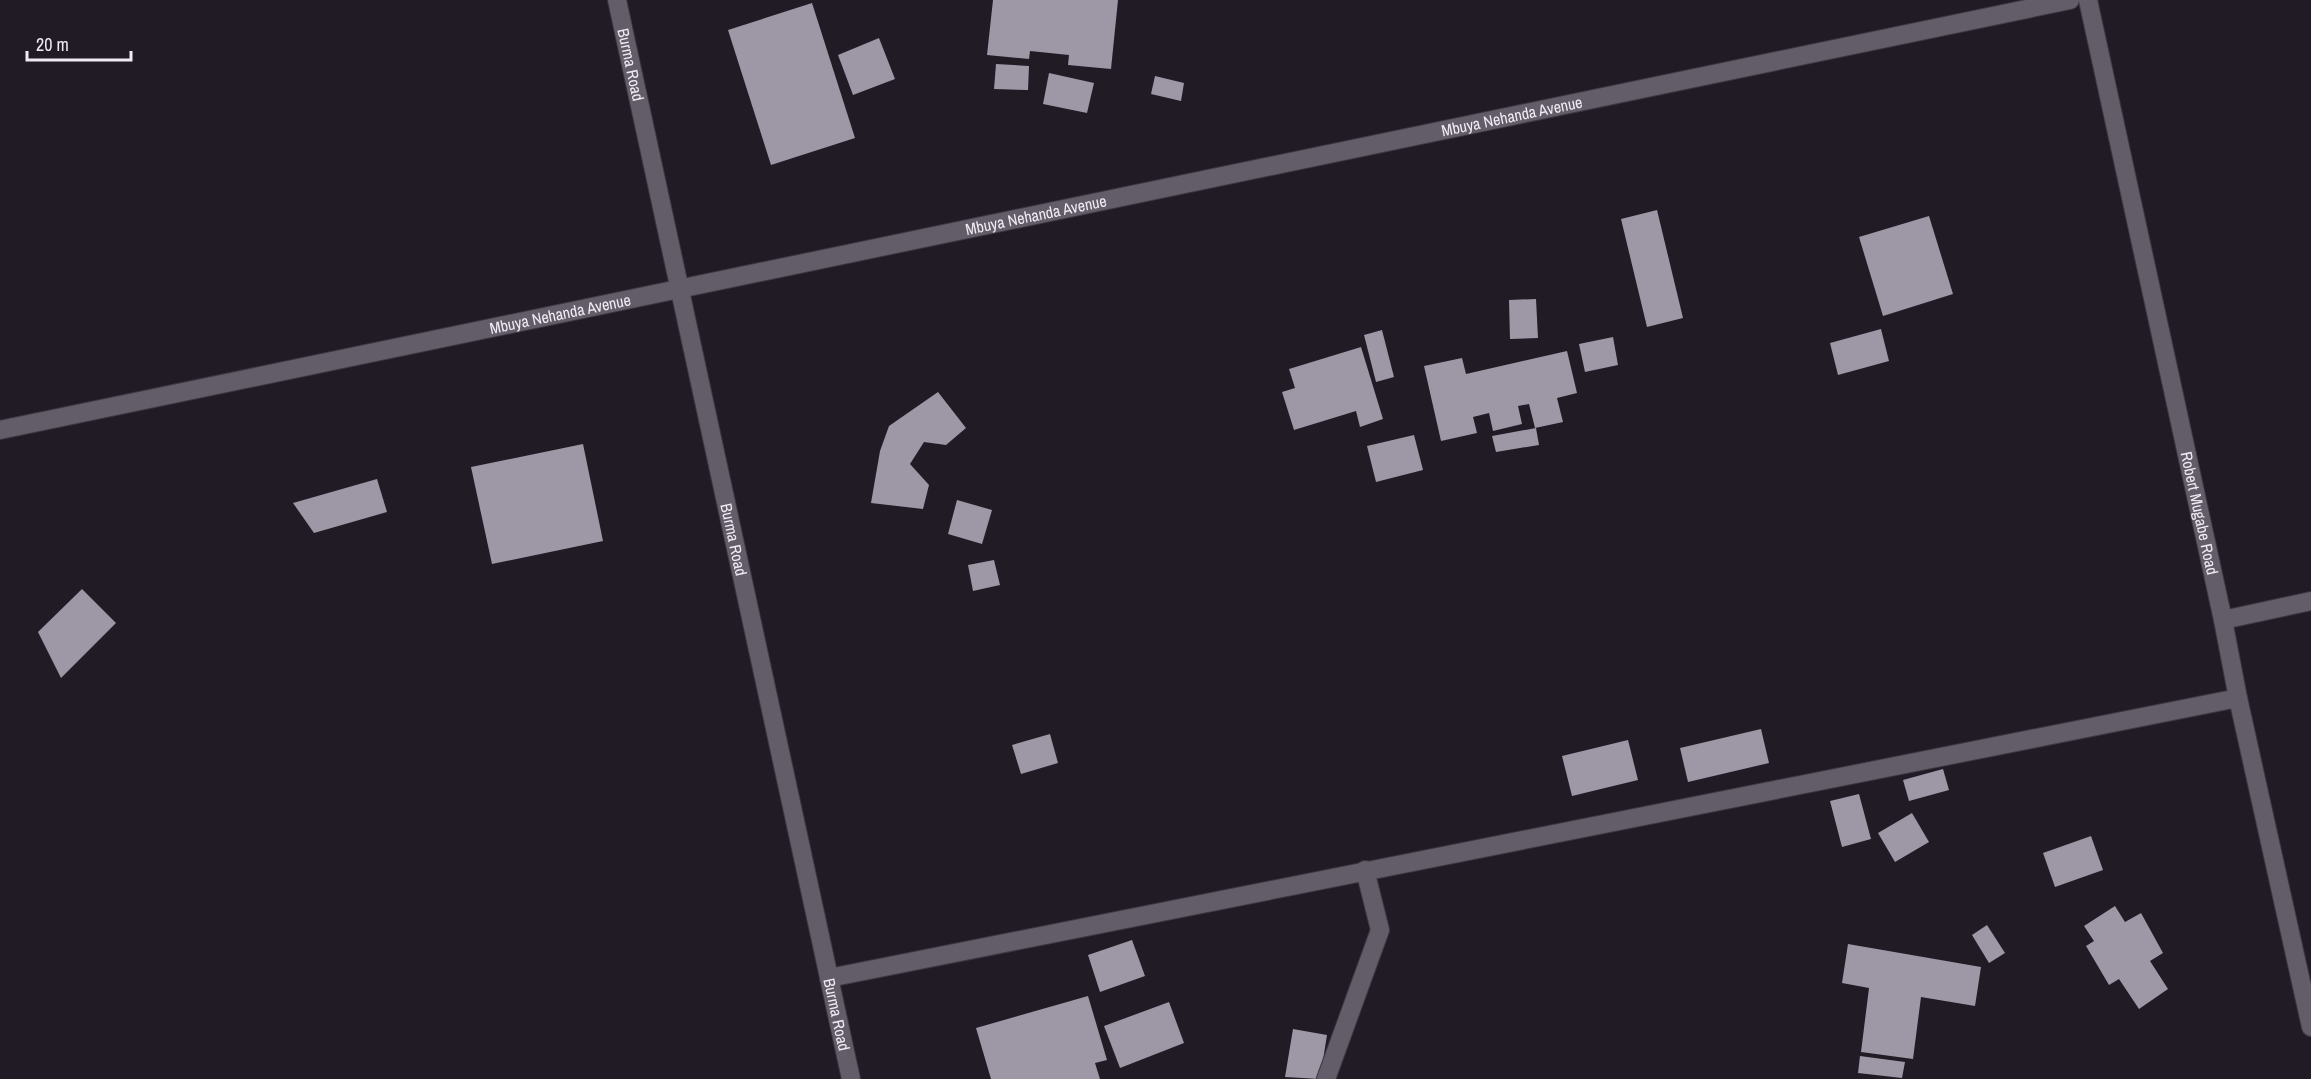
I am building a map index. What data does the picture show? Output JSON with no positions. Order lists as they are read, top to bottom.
{
  "streets": {
    "street": ["Burma Road", "Mbuya Nehanda Avenue", "Robert Mugabe Road"]
  },
  "crossings": [
    ["Burma Road", "Mbuya Nehanda Avenue"]
  ],
  "scale_bar": "20 m"
}
